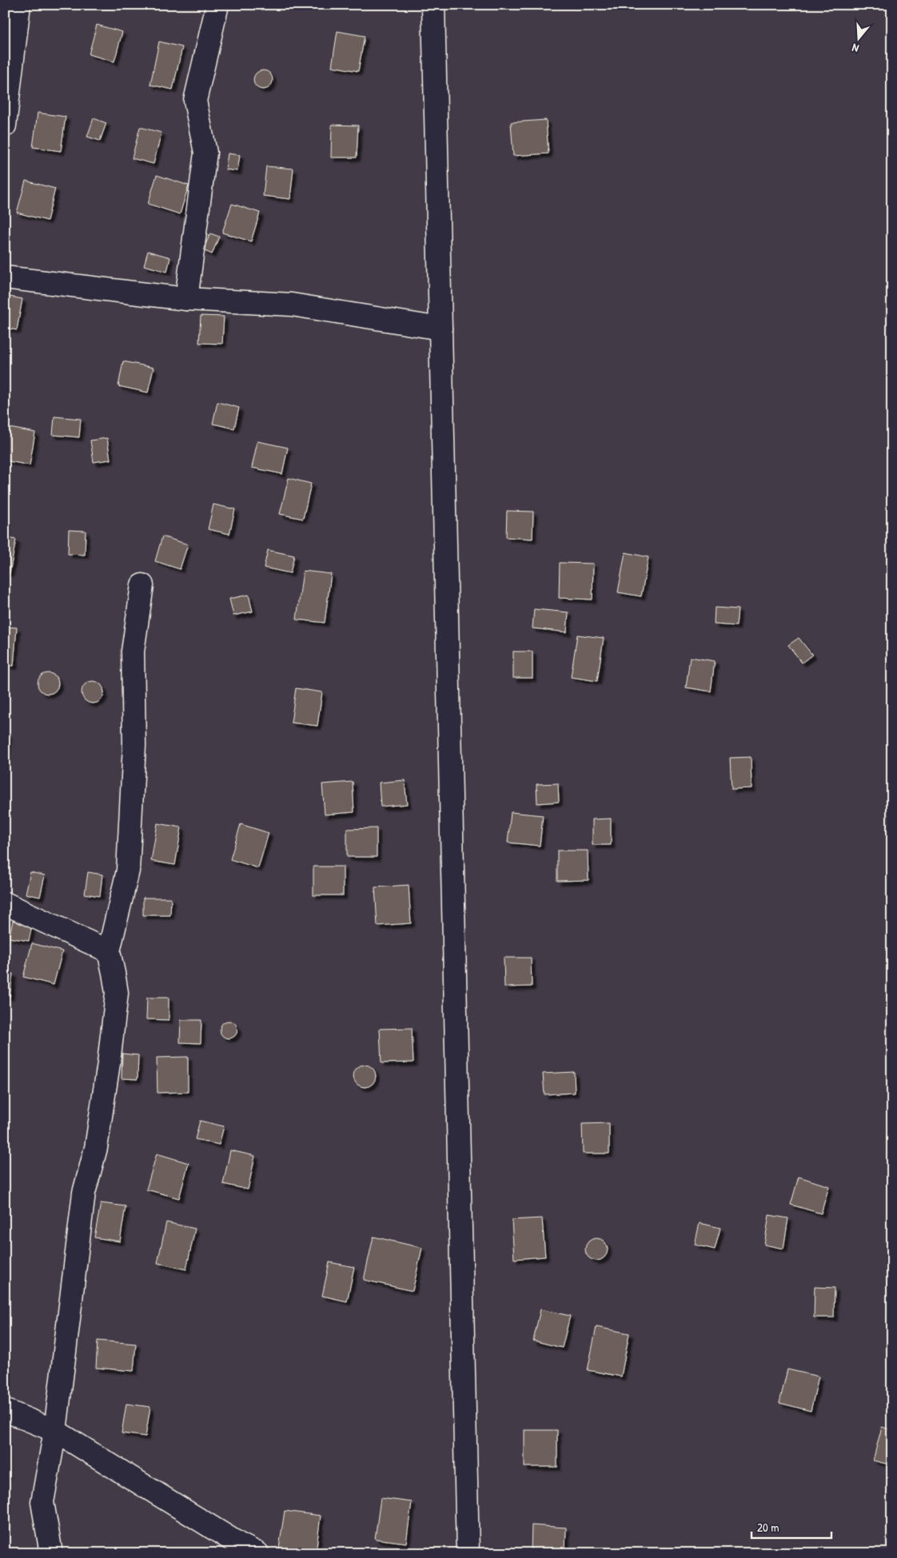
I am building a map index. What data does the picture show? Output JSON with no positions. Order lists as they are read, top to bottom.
{
  "scale_bar": "20 m",
  "north": "bottom"
}
